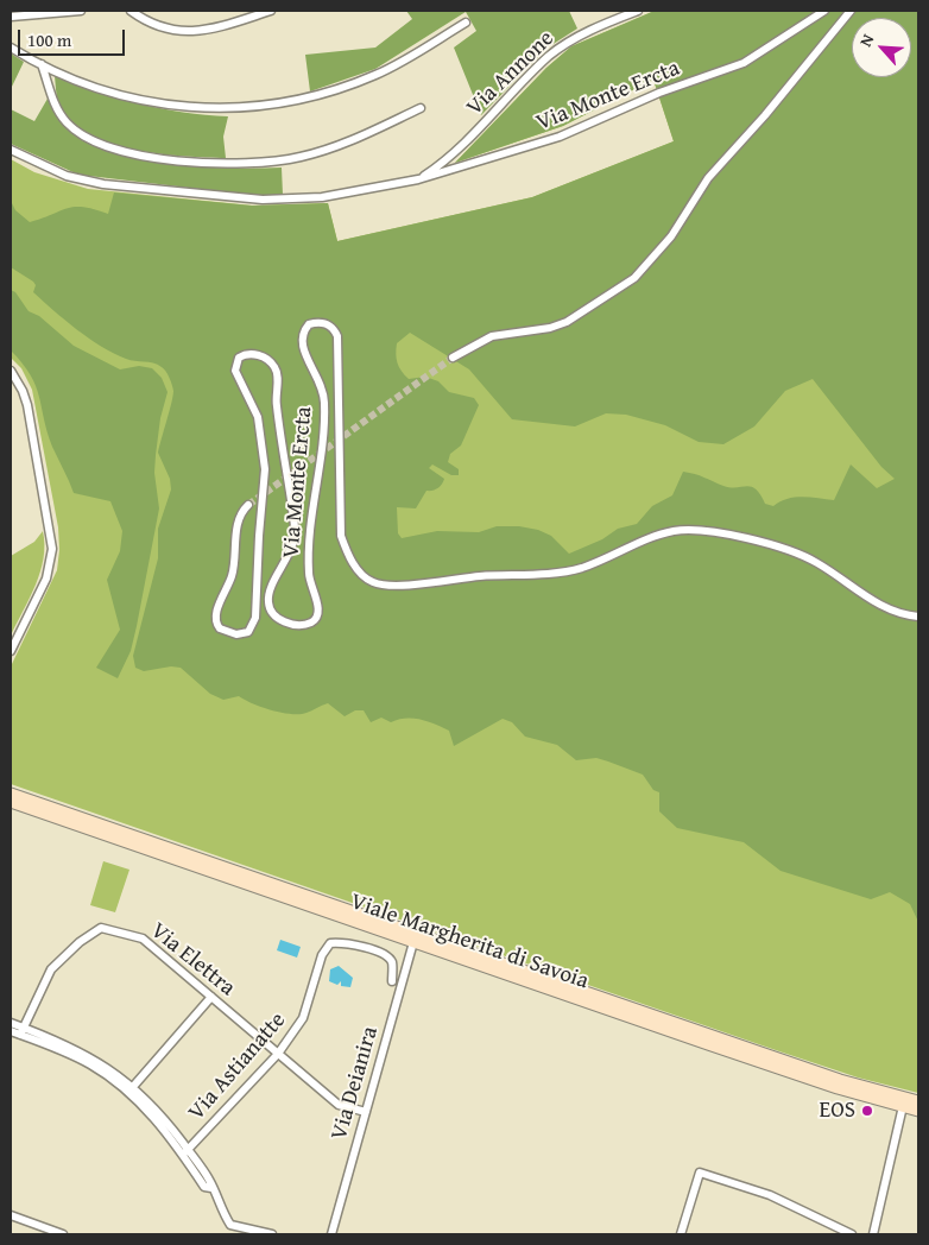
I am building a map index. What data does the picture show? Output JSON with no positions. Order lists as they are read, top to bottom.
{
  "streets": {
    "street": [
      "Via Annone",
      "Via Monte Ercta",
      "Viale Margherita di Savoia",
      "Via Elettra",
      "Via Astianatte",
      "Via Deianira"
    ]
  },
  "crossings": [
    ["Via Annone", "Via Monte Ercta"],
    ["Viale Margherita di Savoia", "Via Deianira"],
    ["Via Elettra", "Via Astianatte"],
    ["Via Elettra", "Via Deianira"]
  ],
  "places": ["EOS"],
  "scale_bar": "100 m",
  "north": "top left"
}
